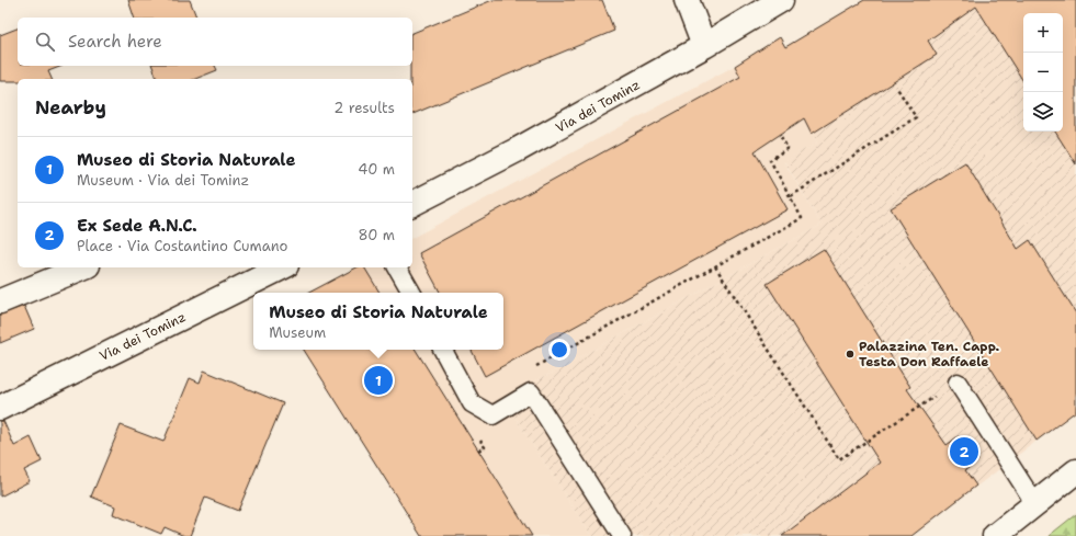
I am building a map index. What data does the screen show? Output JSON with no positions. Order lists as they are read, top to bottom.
{
  "streets": {
    "street": ["Via dei Tominz"]
  },
  "places": ["Palazzina Ten. Capp. Testa Don Raffaele"],
  "page": {
    "map_buttons": ["+", "−"],
    "search": "Search here",
    "heading": ["Nearby", "2 results"],
    "list": [
      {
        "mark": "1",
        "name": "Museo di Storia Naturale",
        "note": "Museum · Via dei Tominz",
        "value": "40 m"
      },
      {
        "mark": "2",
        "name": "Ex Sede A.N.C.",
        "note": "Place · Via Costantino Cumano",
        "value": "80 m"
      }
    ],
    "popup": ["Museo di Storia Naturale", "Museum"],
    "pins": ["1", "2"]
  }
}
